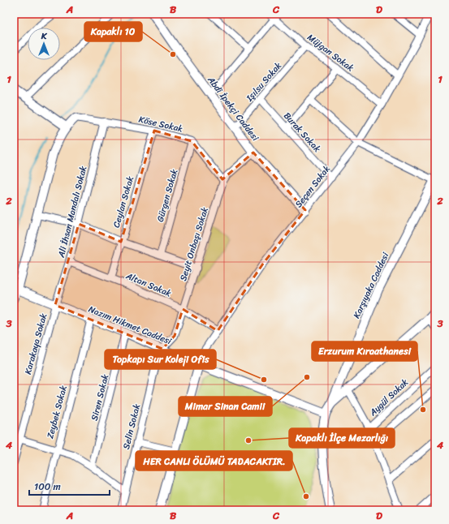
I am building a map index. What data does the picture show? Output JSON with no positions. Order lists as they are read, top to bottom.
{
  "streets": {
    "street": [
      "Müjgan Sokak",
      "Işılsu Sokak",
      "Abdi İpekçi Caddesi",
      "Köse Sokak",
      "Burak Sokak",
      "Seçen Sokak",
      "Gürgen Sokak",
      "Ceylan Sokak",
      "Ali İhsan Mandalı Sokak",
      "Seyit Onbaşı Sokak",
      "Altan Sokak",
      "Karşıyaka Caddesi",
      "Nazım Hikmet Caddesi",
      "Karakaya Sokak",
      "Siren Sokak",
      "Aygül Sokak",
      "Zeybek Sokak",
      "Selin Sokak"
    ]
  },
  "crossings": [
    ["Müjgan Sokak", "Işılsu Sokak"],
    ["Müjgan Sokak", "Seçen Sokak"],
    ["Işılsu Sokak", "Abdi İpekçi Caddesi"],
    ["Işılsu Sokak", "Burak Sokak"],
    ["Abdi İpekçi Caddesi", "Seçen Sokak"],
    ["Abdi İpekçi Caddesi", "Seyit Onbaşı Sokak"],
    ["Köse Sokak", "Gürgen Sokak"],
    ["Köse Sokak", "Ceylan Sokak"],
    ["Köse Sokak", "Ali İhsan Mandalı Sokak"],
    ["Köse Sokak", "Seyit Onbaşı Sokak"],
    ["Burak Sokak", "Seçen Sokak"],
    ["Seçen Sokak", "Altan Sokak"],
    ["Seçen Sokak", "Nazım Hikmet Caddesi"],
    ["Ceylan Sokak", "Altan Sokak"],
    ["Ali İhsan Mandalı Sokak", "Altan Sokak"],
    ["Ali İhsan Mandalı Sokak", "Nazım Hikmet Caddesi"],
    ["Ali İhsan Mandalı Sokak", "Karakaya Sokak"],
    ["Seyit Onbaşı Sokak", "Altan Sokak"],
    ["Seyit Onbaşı Sokak", "Nazım Hikmet Caddesi"],
    ["Seyit Onbaşı Sokak", "Selin Sokak"],
    ["Nazım Hikmet Caddesi", "Karakaya Sokak"],
    ["Nazım Hikmet Caddesi", "Siren Sokak"],
    ["Nazım Hikmet Caddesi", "Zeybek Sokak"],
    ["Nazım Hikmet Caddesi", "Selin Sokak"]
  ],
  "places": [
    "Kapaklı 10",
    "Mimar Sinan Camii",
    "Topkapı Sur Koleji Ofis",
    "Erzurum Kıraathanesi",
    "Kapaklı İlçe Mezarlığı",
    "HER CANLI ÖLÜMÜ TADACAKTIR."
  ],
  "scale_bar": "100 m",
  "north": "top",
  "grid": {
    "columns": [
      "A",
      "B",
      "C",
      "D"
    ],
    "rows": [
      "1",
      "2",
      "3",
      "4"
    ]
  }
}
